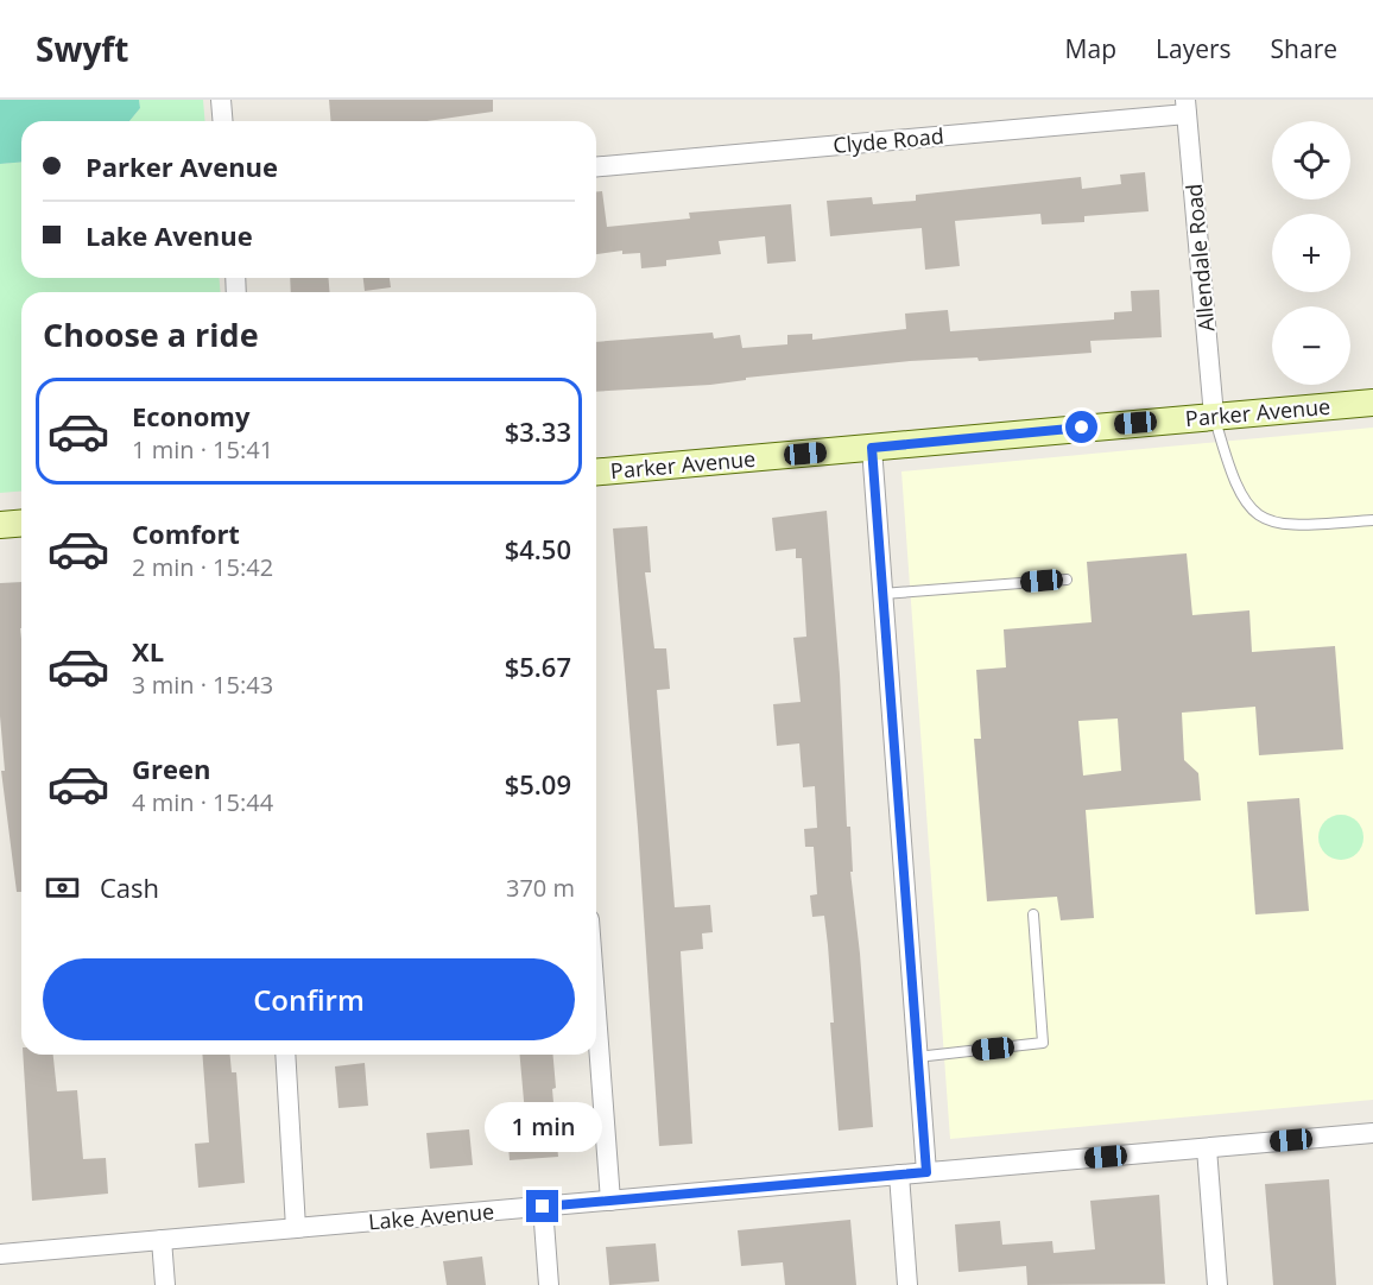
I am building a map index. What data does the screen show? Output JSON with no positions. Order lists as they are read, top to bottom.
{
  "streets": {
    "street": [
      "Clyde Road",
      "Allendale Road",
      "Parker Avenue",
      "Lake Avenue"
    ]
  },
  "crossings": [
    ["Clyde Road", "Allendale Road"],
    ["Allendale Road", "Parker Avenue"]
  ],
  "page": {
    "header": "Swyft",
    "nav": ["Map", "Layers", "Share"],
    "map_buttons": ["+", "−"],
    "banner": ["Parker Avenue", "Lake Avenue"],
    "heading": "Choose a ride",
    "list": [
      {
        "name": "Economy",
        "note": "1 min · 15:41",
        "value": "$3.33"
      },
      {
        "name": "Comfort",
        "note": "2 min · 15:42",
        "value": "$4.50"
      },
      {
        "name": "XL",
        "note": "3 min · 15:43",
        "value": "$5.67"
      },
      {
        "name": "Green",
        "note": "4 min · 15:44",
        "value": "$5.09"
      }
    ],
    "pay": ["Cash", "370 m"],
    "buttons": "Confirm",
    "bubble": "1 min"
  }
}
